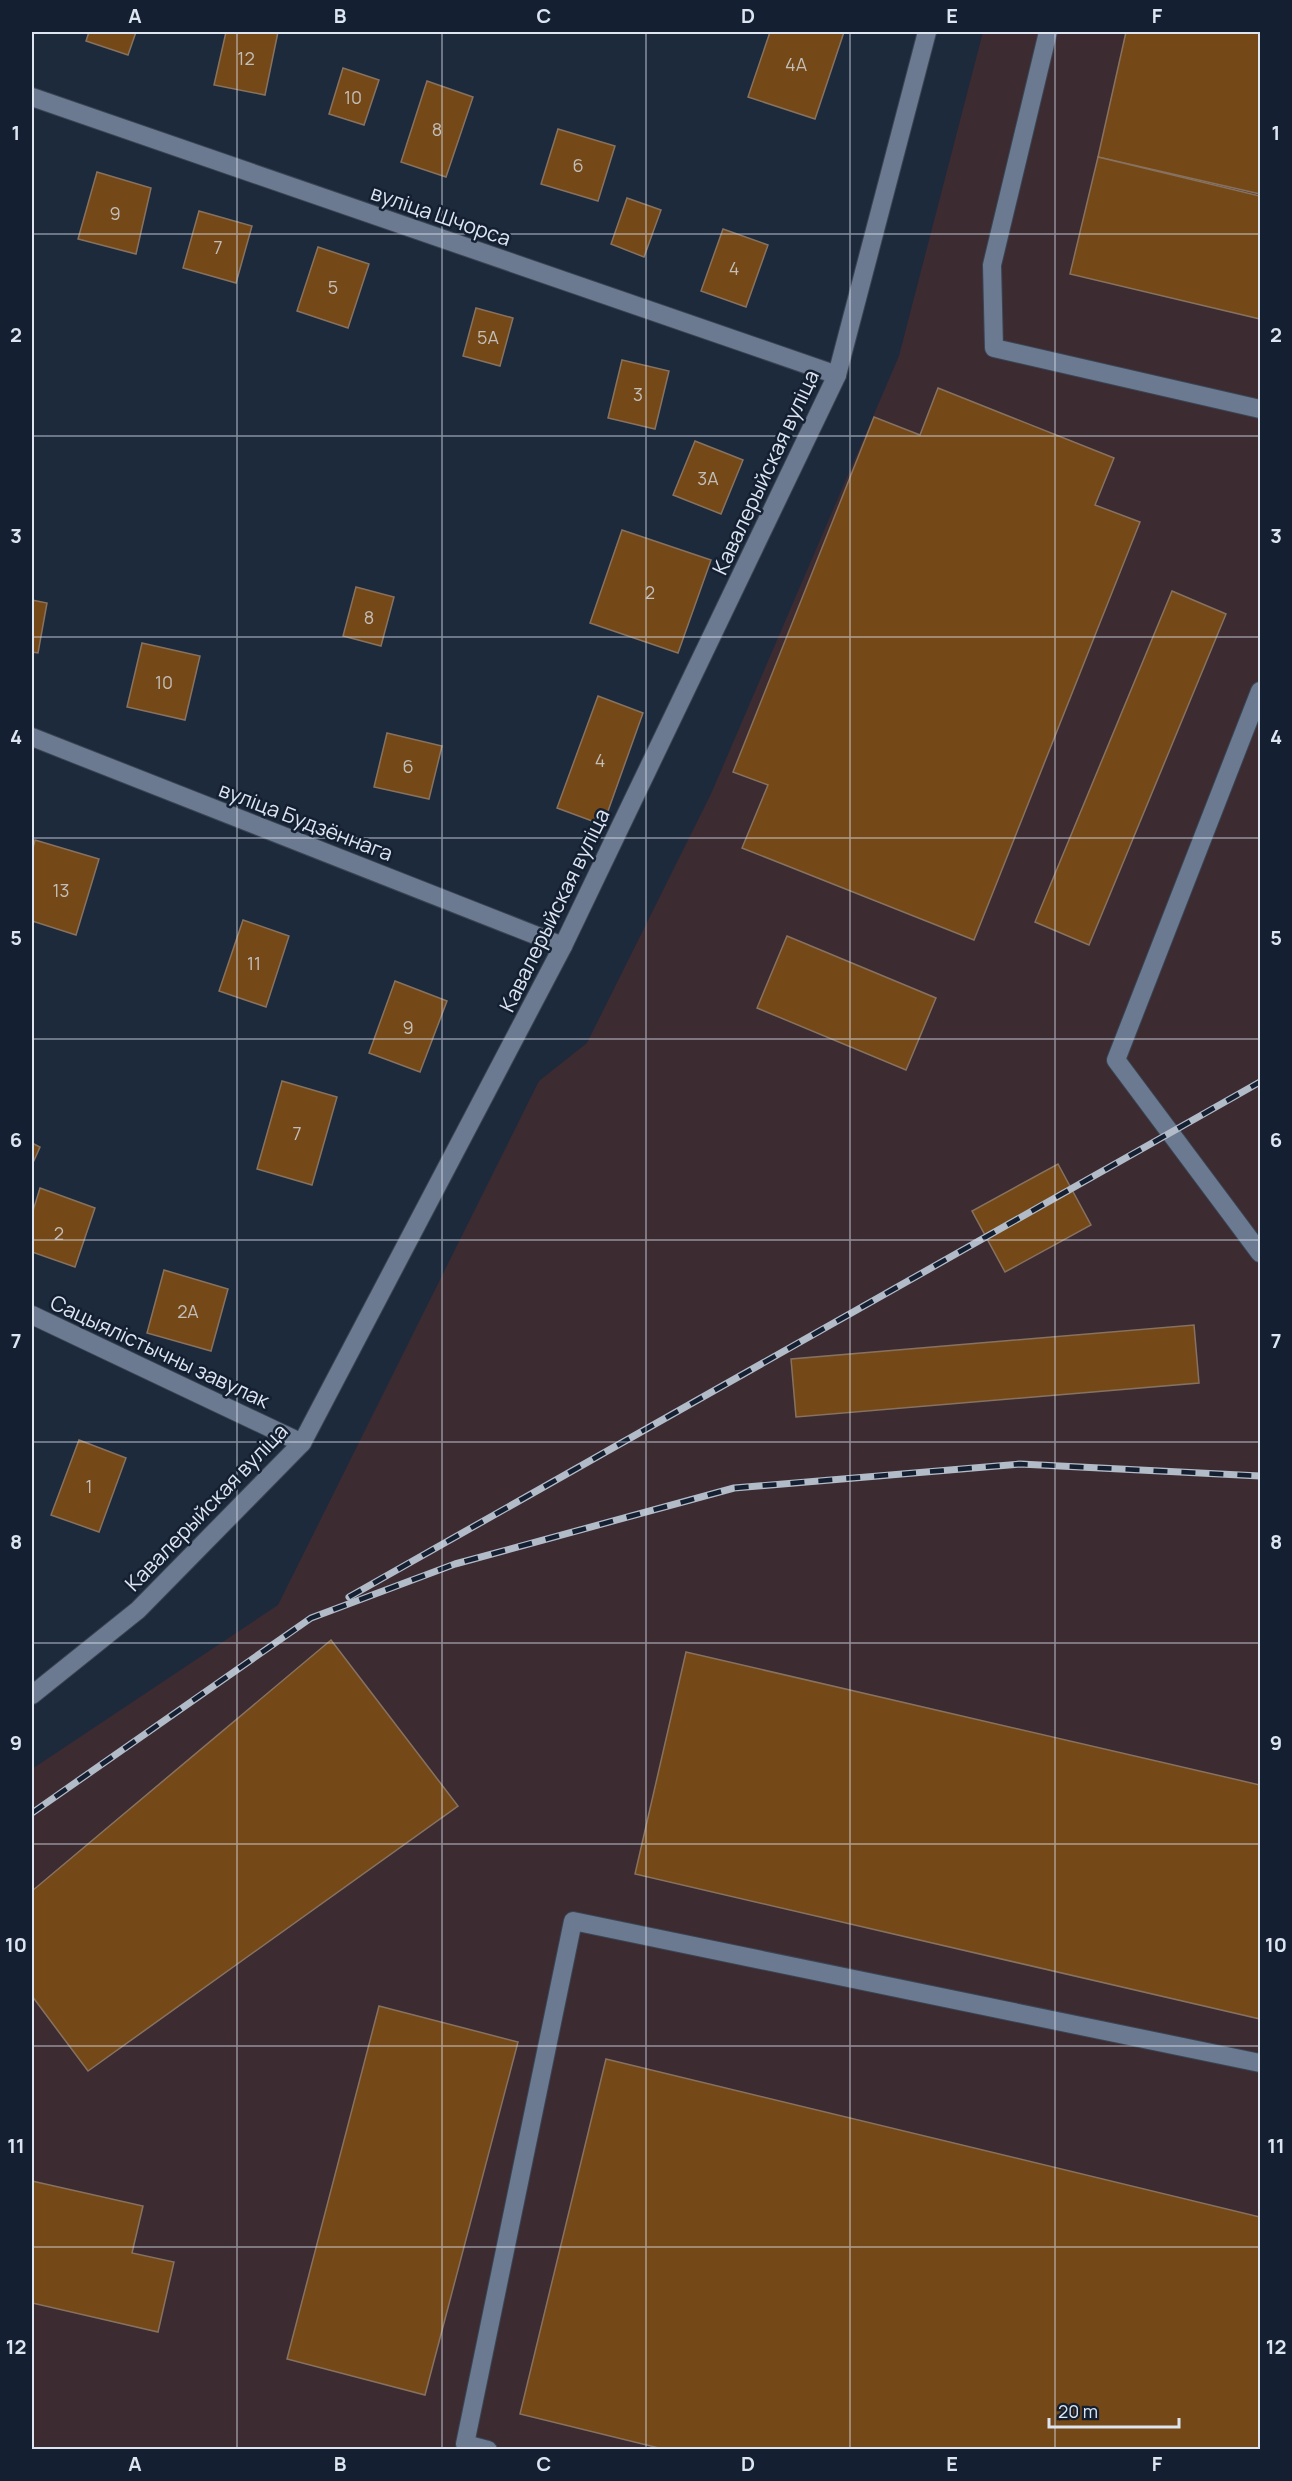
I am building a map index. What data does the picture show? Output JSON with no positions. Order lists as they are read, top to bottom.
{
  "streets": {
    "street": [
      "вуліца Шчорса",
      "Кавалерыйская вуліца",
      "вуліца Будзённага",
      "Сацыялістычны завулак"
    ]
  },
  "crossings": [
    ["вуліца Шчорса", "Кавалерыйская вуліца"],
    ["Кавалерыйская вуліца", "вуліца Будзённага"],
    ["Кавалерыйская вуліца", "Сацыялістычны завулак"]
  ],
  "house_numbers": [
    "12",
    "4А",
    "10",
    "8",
    "6",
    "9",
    "7",
    "4",
    "5",
    "5А",
    "3",
    "3А",
    "2",
    "8",
    "10",
    "4",
    "6",
    "13",
    "11",
    "9",
    "7",
    "2",
    "2А",
    "1"
  ],
  "scale_bar": "20 m",
  "grid": {
    "columns": [
      "A",
      "B",
      "C",
      "D",
      "E",
      "F"
    ],
    "rows": [
      "1",
      "2",
      "3",
      "4",
      "5",
      "6",
      "7",
      "8",
      "9",
      "10",
      "11",
      "12"
    ]
  }
}
